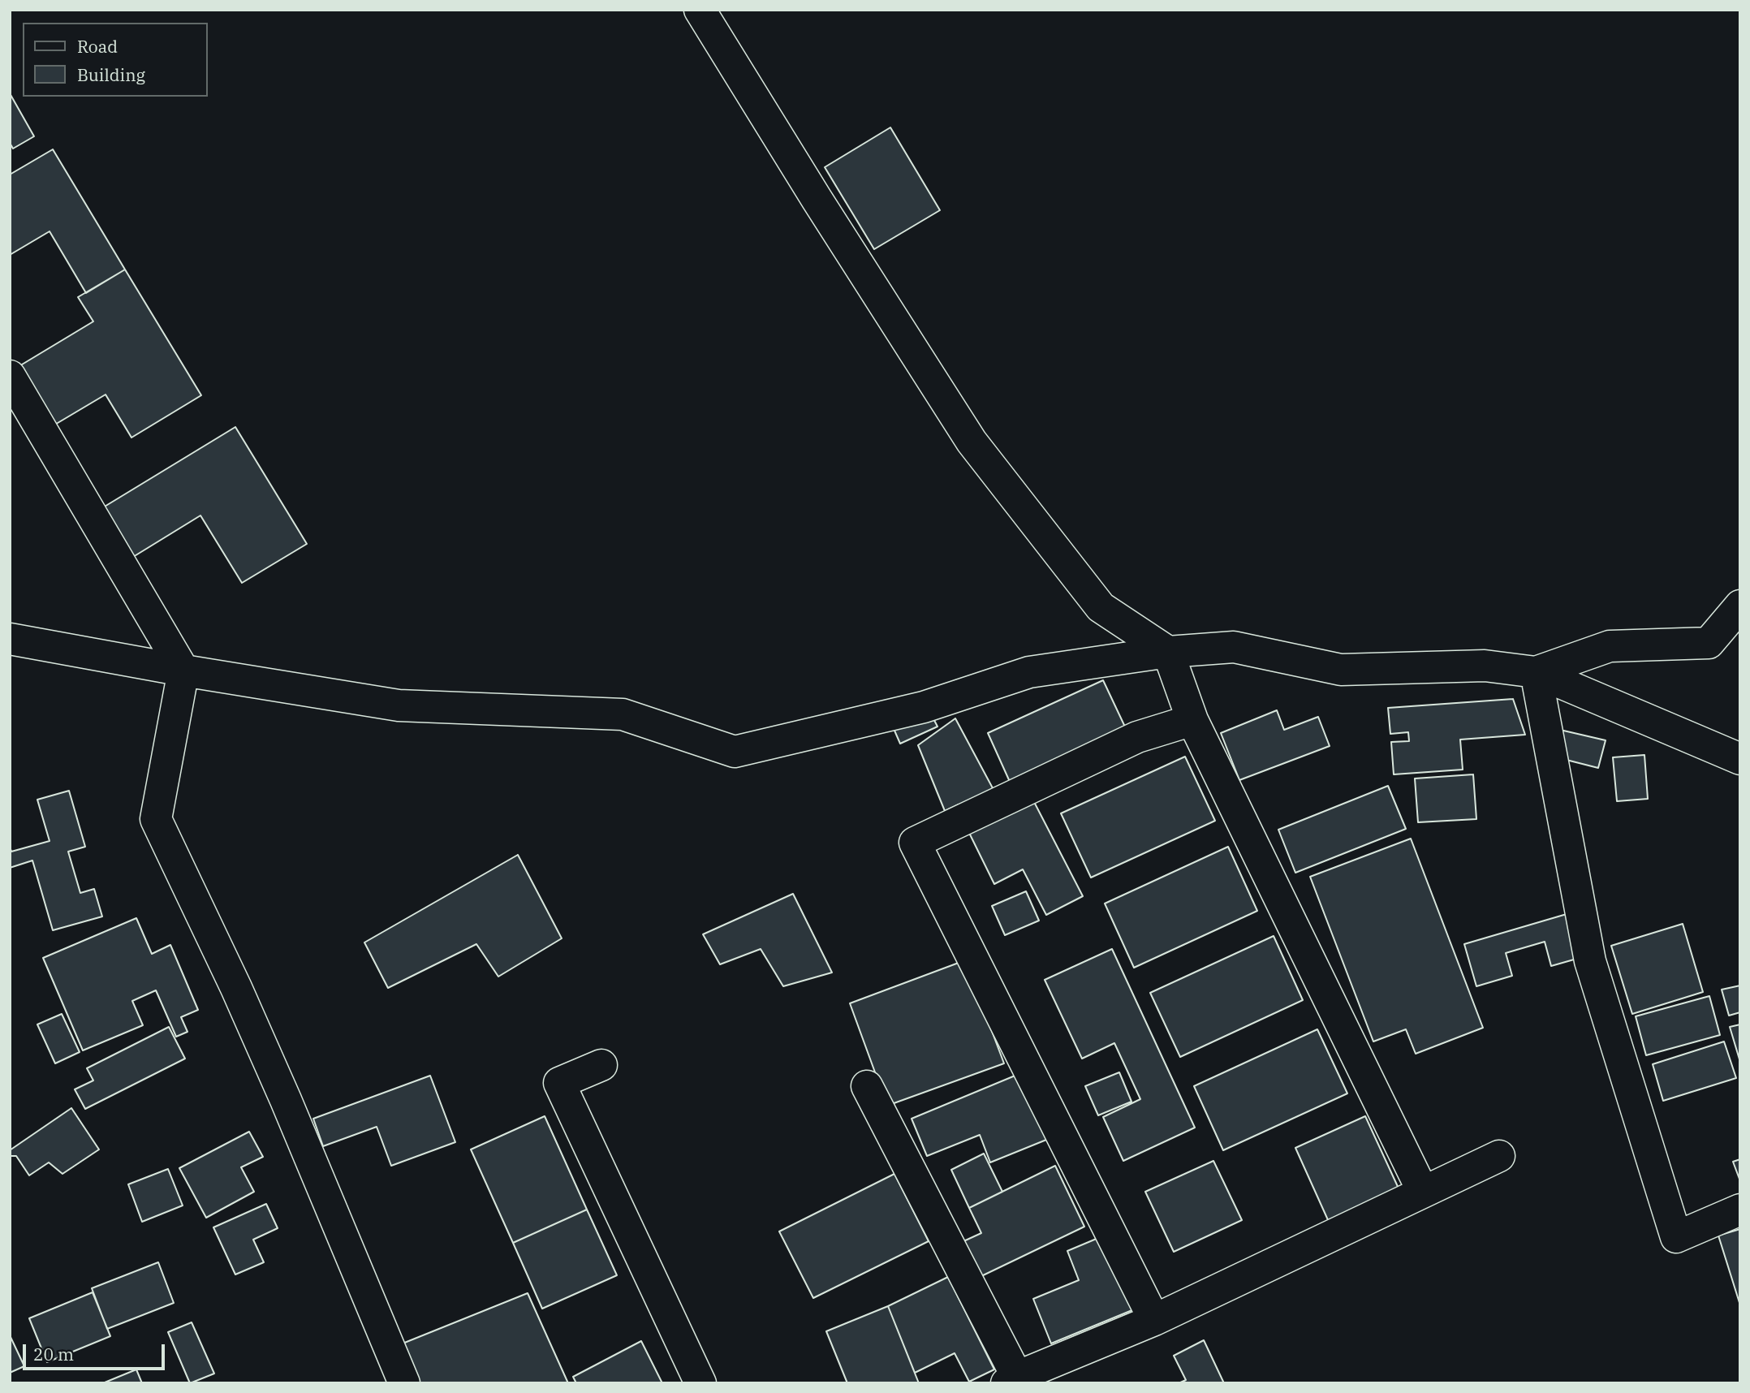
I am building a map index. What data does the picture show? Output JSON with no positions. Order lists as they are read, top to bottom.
{
  "legend": ["Road", "Building"],
  "scale_bar": "20 m"
}
